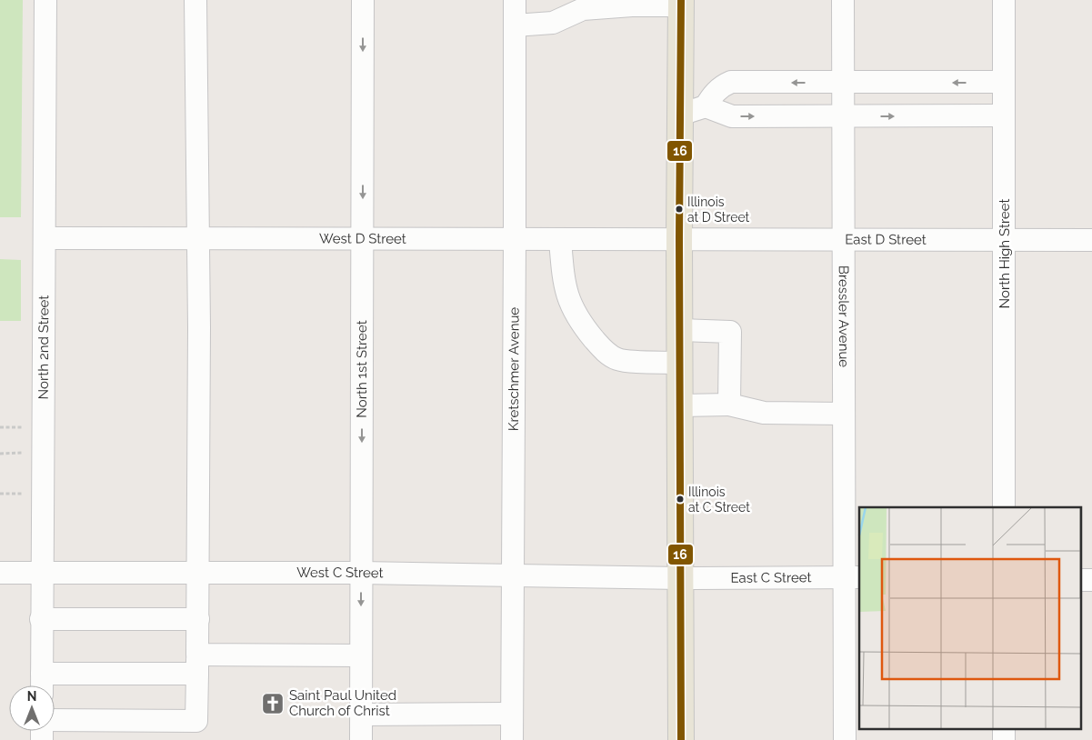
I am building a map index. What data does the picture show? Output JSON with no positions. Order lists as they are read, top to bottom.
{
  "streets": {
    "street": [
      "West D Street",
      "East D Street",
      "North High Street",
      "Bressler Avenue",
      "North 2nd Street",
      "North 1st Street",
      "Kretschmer Avenue",
      "West C Street",
      "East C Street"
    ]
  },
  "crossings": [
    ["West D Street", "East D Street"],
    ["West D Street", "North 2nd Street"],
    ["West D Street", "North 1st Street"],
    ["West D Street", "Kretschmer Avenue"],
    ["East D Street", "North High Street"],
    ["East D Street", "Bressler Avenue"],
    ["Bressler Avenue", "East C Street"],
    ["North 2nd Street", "West C Street"],
    ["North 1st Street", "West C Street"],
    ["Kretschmer Avenue", "West C Street"],
    ["West C Street", "East C Street"]
  ],
  "places": {
    "other": ["Illinois at D Street", "Illinois at C Street"],
    "church": ["Saint Paul United Church of Christ"]
  },
  "lines": ["transit line 16"],
  "north": "top"
}
